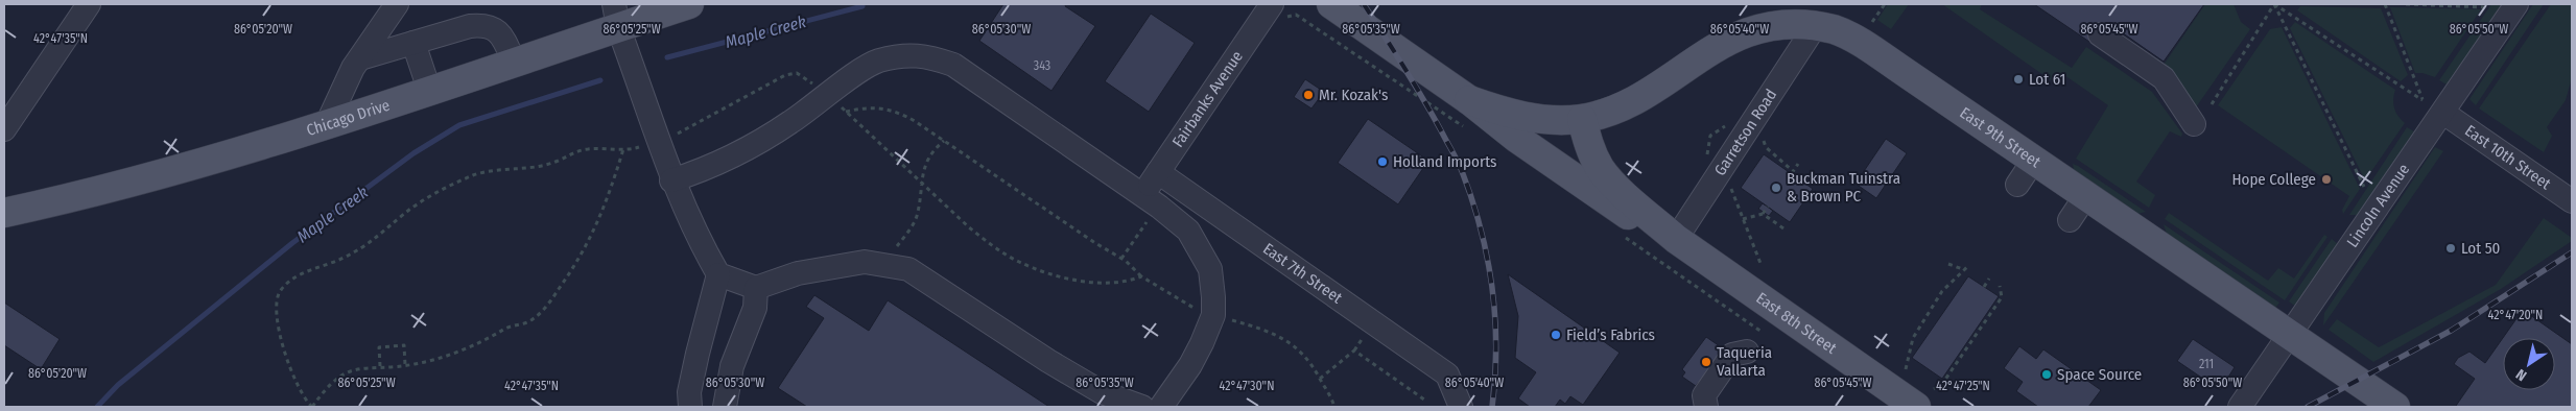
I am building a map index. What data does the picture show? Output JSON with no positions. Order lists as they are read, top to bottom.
{
  "streets": {
    "main road": ["Chicago Drive", "East 9th Street", "East 8th Street"],
    "street": [
      "Fairbanks Avenue",
      "Garretson Road",
      "East 10th Street",
      "Lincoln Avenue",
      "East 7th Street"
    ]
  },
  "crossings": [
    ["Fairbanks Avenue", "East 7th Street"],
    ["Garretson Road", "East 9th Street"],
    ["Garretson Road", "East 8th Street"],
    ["East 9th Street", "Lincoln Avenue"],
    ["East 9th Street", "East 8th Street"],
    ["East 10th Street", "Lincoln Avenue"]
  ],
  "water": ["Maple Creek"],
  "places": [
    "Lot 61",
    "Mr. Kozak's",
    "Holland Imports",
    "Hope College",
    "Buckman Tuinstra & Brown PC",
    "Lot 50",
    "Field’s Fabrics",
    "Taqueria Vallarta",
    "Space Source"
  ],
  "house_numbers": ["343", "211"],
  "north": "bottom left",
  "coordinates": [
    "86°05'20\"W",
    "86°05'25\"W",
    "86°05'30\"W",
    "86°05'35\"W",
    "86°05'40\"W",
    "86°05'45\"W",
    "86°05'50\"W",
    "42°47'35\"N",
    "42°47'20\"N",
    "42°47'30\"N",
    "42°47'25\"N"
  ]
}
